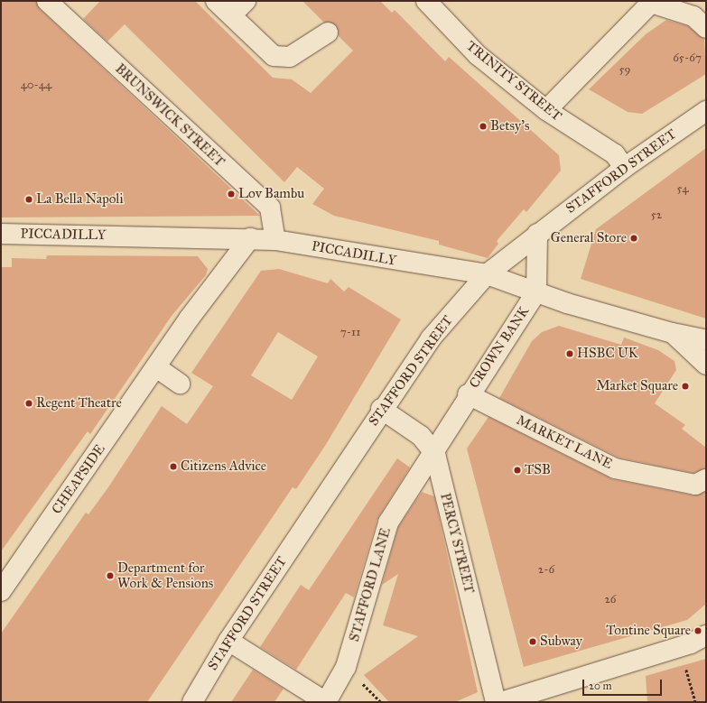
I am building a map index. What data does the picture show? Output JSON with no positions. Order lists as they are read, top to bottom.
{
  "streets": {
    "street": [
      "TRINITY STREET",
      "BRUNSWICK STREET",
      "STAFFORD STREET",
      "PICCADILLY",
      "CROWN BANK",
      "MARKET LANE",
      "CHEAPSIDE",
      "PERCY STREET",
      "STAFFORD LANE"
    ]
  },
  "crossings": [
    ["TRINITY STREET", "STAFFORD STREET"],
    ["BRUNSWICK STREET", "PICCADILLY"],
    ["STAFFORD STREET", "PICCADILLY"],
    ["STAFFORD STREET", "CROWN BANK"],
    ["STAFFORD STREET", "PERCY STREET"],
    ["PICCADILLY", "CROWN BANK"],
    ["PICCADILLY", "CHEAPSIDE"],
    ["CROWN BANK", "MARKET LANE"],
    ["CROWN BANK", "PERCY STREET"],
    ["CROWN BANK", "STAFFORD LANE"],
    ["PERCY STREET", "STAFFORD LANE"]
  ],
  "places": [
    "Betsy's",
    "Lov Bambu",
    "La Bella Napoli",
    "General Store",
    "HSBC UK",
    "Market Square",
    "Regent Theatre",
    "Citizens Advice",
    "TSB",
    "Department for Work & Pensions",
    "Tontine Square",
    "Subway"
  ],
  "house_numbers": [
    "65-67",
    "59",
    "40-44",
    "54",
    "52",
    "7-11",
    "2-6",
    "26"
  ],
  "scale_bar": "20 m"
}
